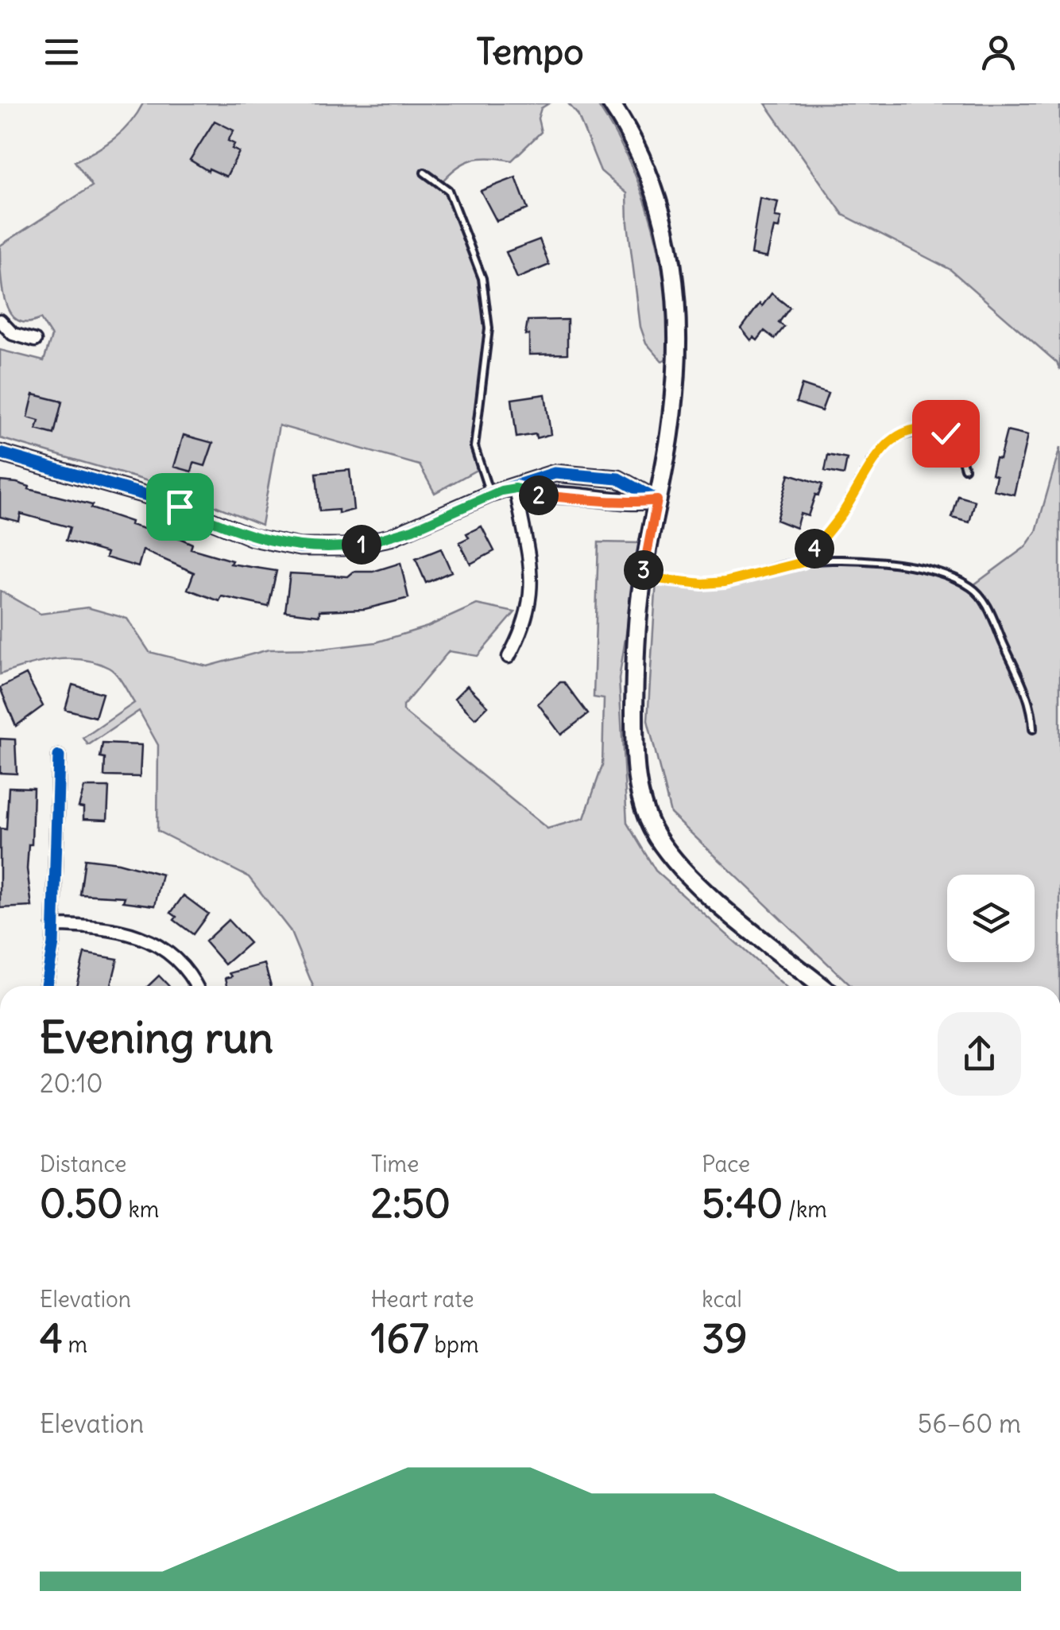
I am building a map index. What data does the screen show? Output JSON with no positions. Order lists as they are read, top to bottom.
{
  "page": {
    "header": "Tempo",
    "pins": [
      "2",
      "1",
      "4",
      "3"
    ],
    "heading": ["Evening run", "20:10"],
    "stats": [
      ["Distance", "0.50 km"],
      ["Time", "2:50"],
      ["Pace", "5:40 /km"],
      ["Elevation", "4 m"],
      ["Heart rate", "167 bpm"],
      ["kcal", "39"]
    ],
    "chart": ["Elevation", "56–60 m"]
  }
}
